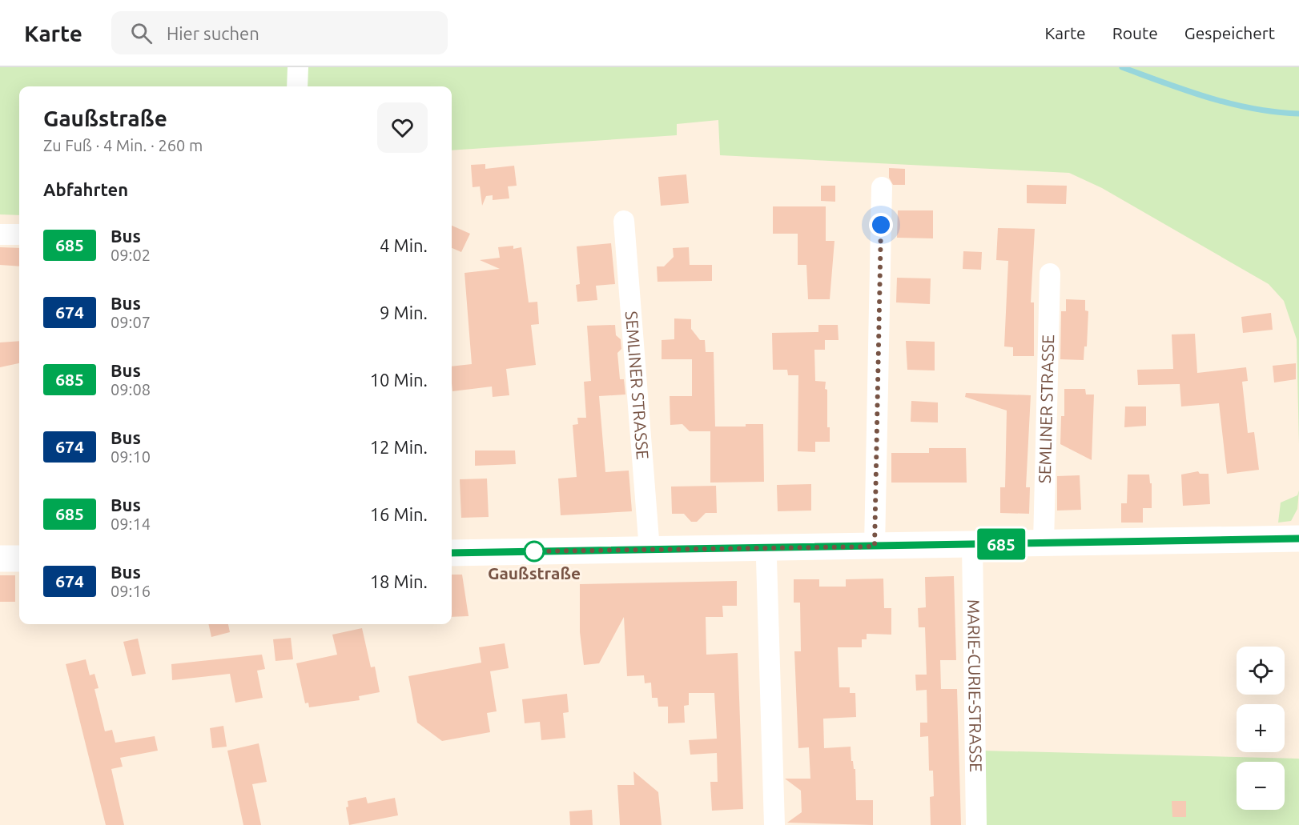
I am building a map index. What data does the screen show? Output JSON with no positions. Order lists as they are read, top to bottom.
{
  "streets": {
    "street": ["SEMLINER STRASSE", "MARIE-CURIE-STRASSE"]
  },
  "places": ["Gaußstraße"],
  "lines": ["bus line 685"],
  "page": {
    "header": "Karte",
    "search": "Hier suchen",
    "nav": ["Karte", "Route", "Gespeichert"],
    "on_map": "685",
    "heading": [
      ["Gaußstraße", "Zu Fuß · 4 Min. · 260 m"],
      "Abfahrten"
    ],
    "list": [
      {
        "mark": "685",
        "name": "Bus",
        "note": "09:02",
        "value": "4 Min."
      },
      {
        "mark": "674",
        "name": "Bus",
        "note": "09:07",
        "value": "9 Min."
      },
      {
        "mark": "685",
        "name": "Bus",
        "note": "09:08",
        "value": "10 Min."
      },
      {
        "mark": "674",
        "name": "Bus",
        "note": "09:10",
        "value": "12 Min."
      },
      {
        "mark": "685",
        "name": "Bus",
        "note": "09:14",
        "value": "16 Min."
      },
      {
        "mark": "674",
        "name": "Bus",
        "note": "09:16",
        "value": "18 Min."
      }
    ],
    "map_buttons": ["+", "−"]
  }
}
